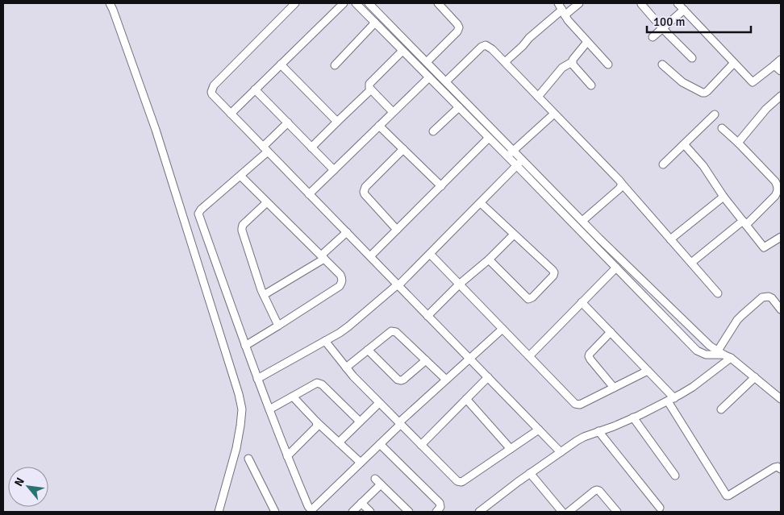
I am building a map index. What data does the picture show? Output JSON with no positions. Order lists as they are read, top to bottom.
{
  "scale_bar": "100 m",
  "north": "top left"
}
